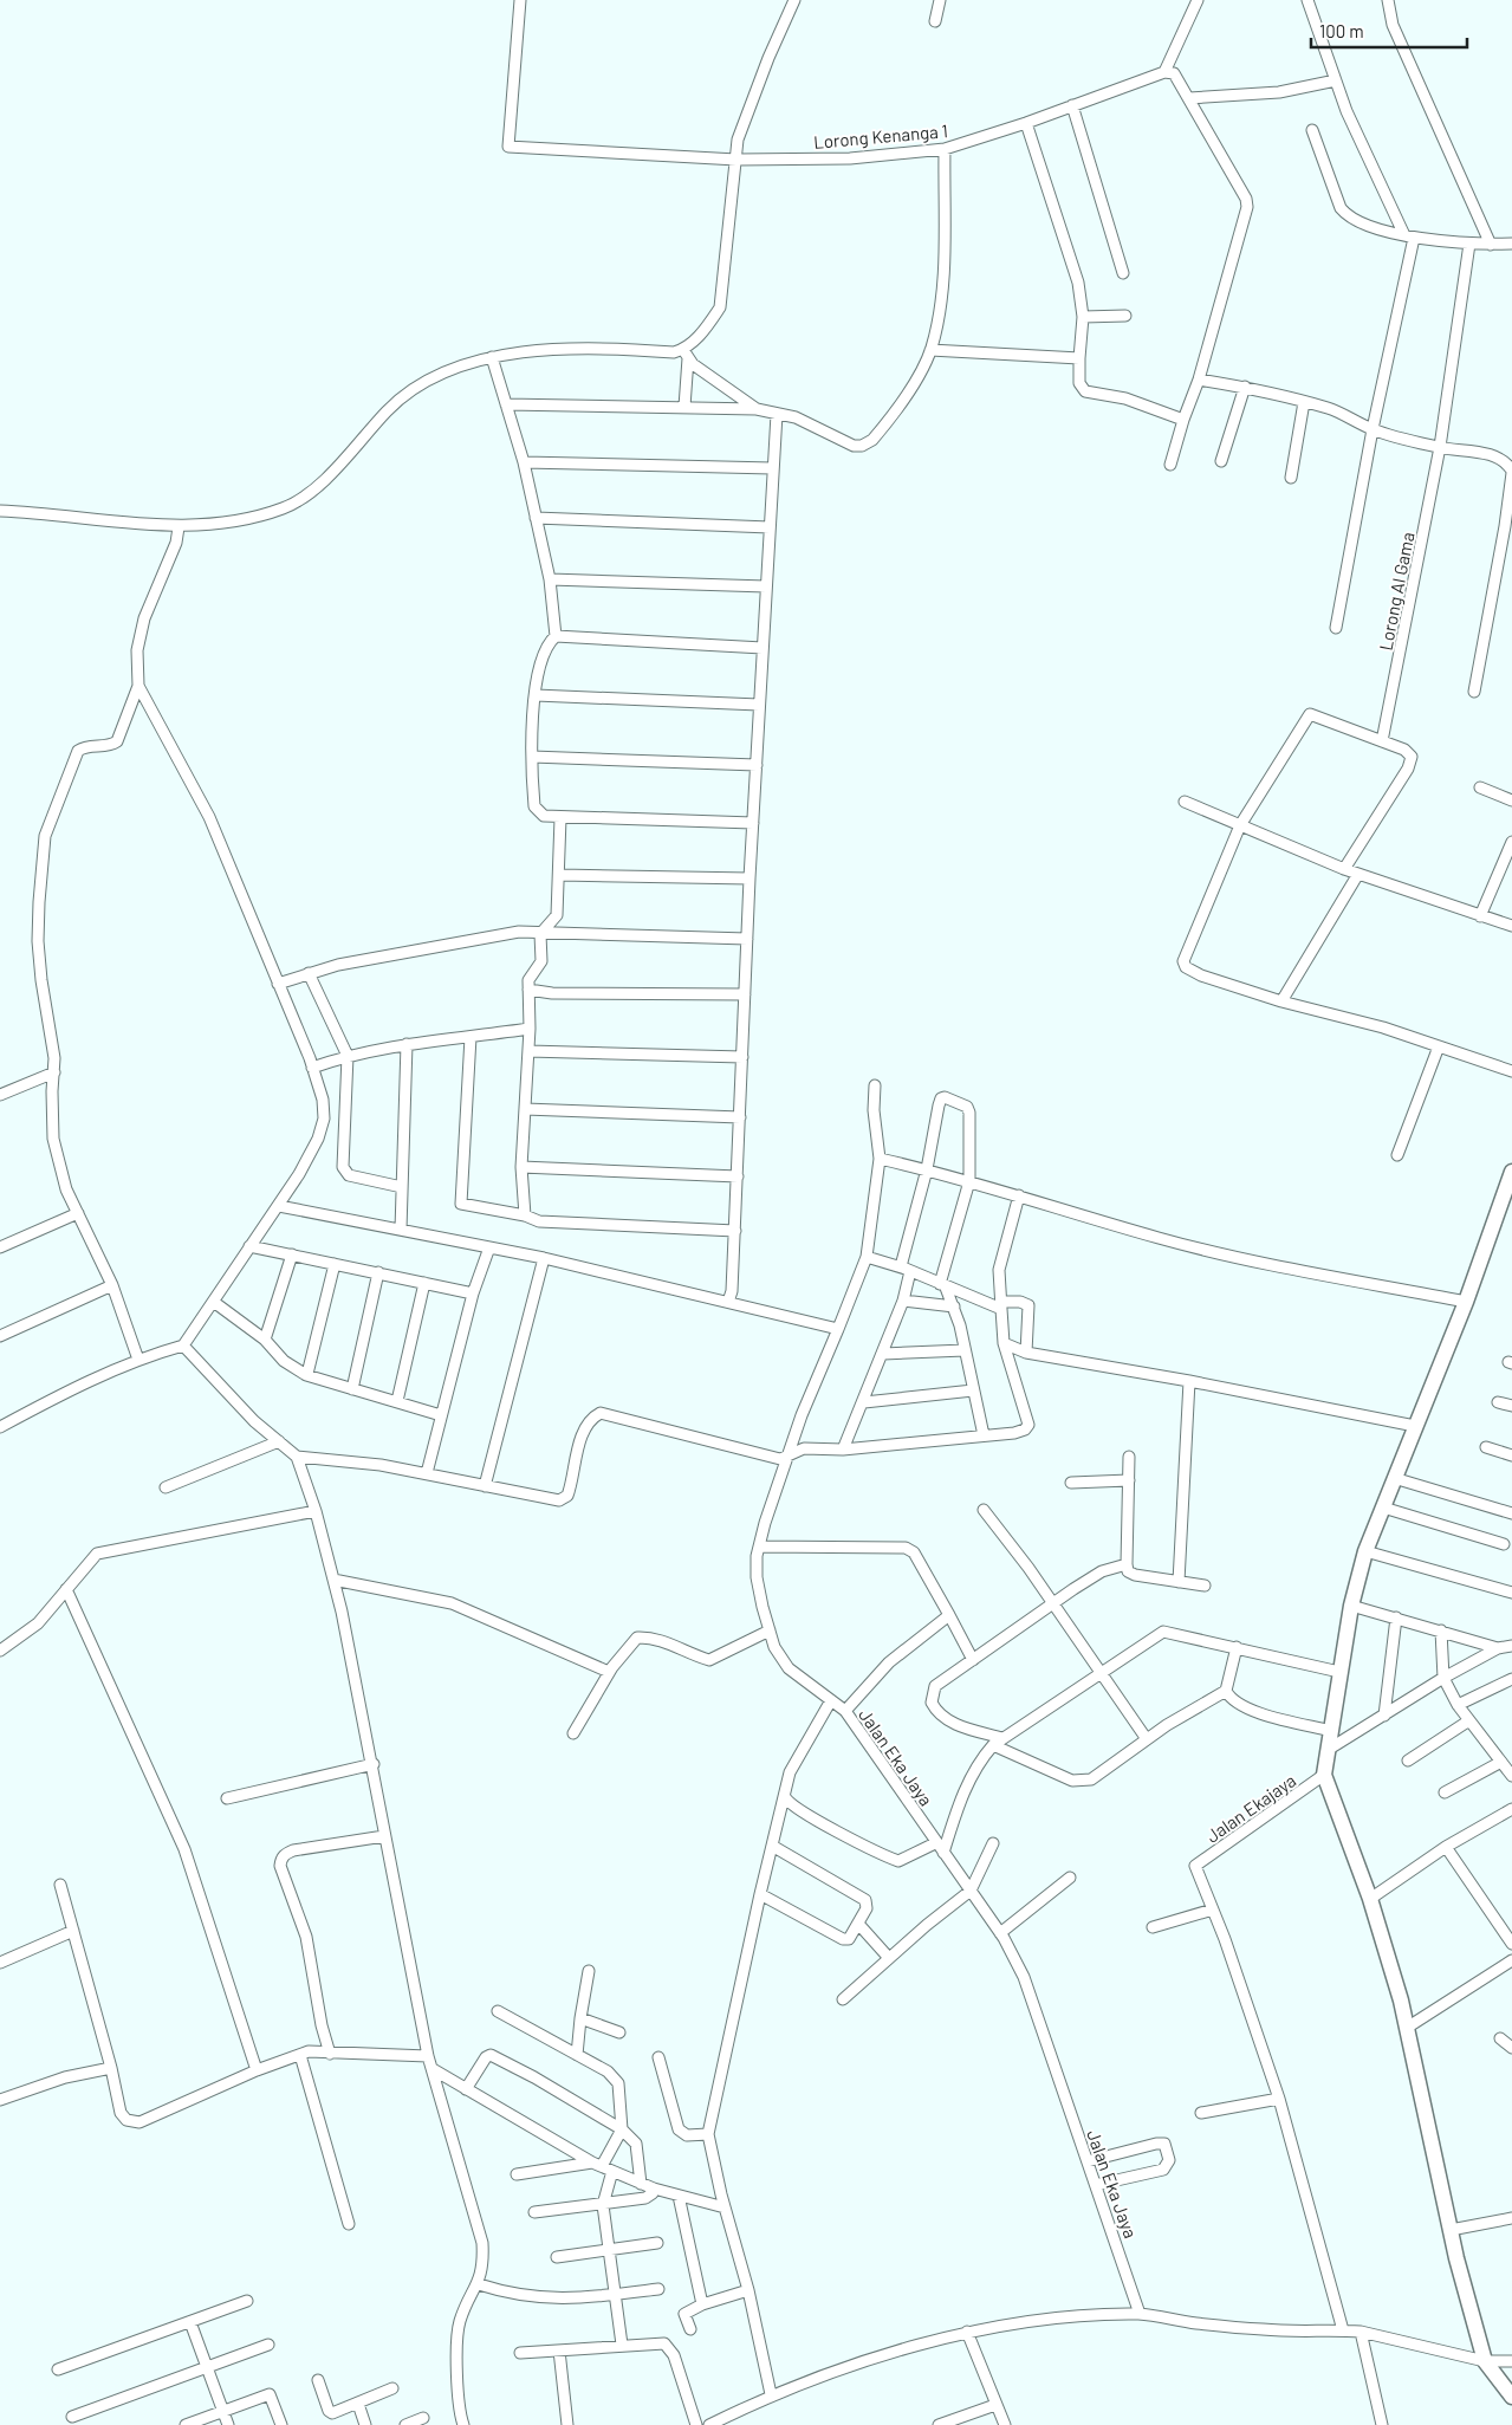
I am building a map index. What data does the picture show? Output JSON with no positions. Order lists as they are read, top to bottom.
{
  "streets": {
    "street": [
      "Lorong Kenanga 1",
      "Lorong Al Gama",
      "Jalan Eka Jaya",
      "Jalan Ekajaya"
    ]
  },
  "scale_bar": "100 m"
}
